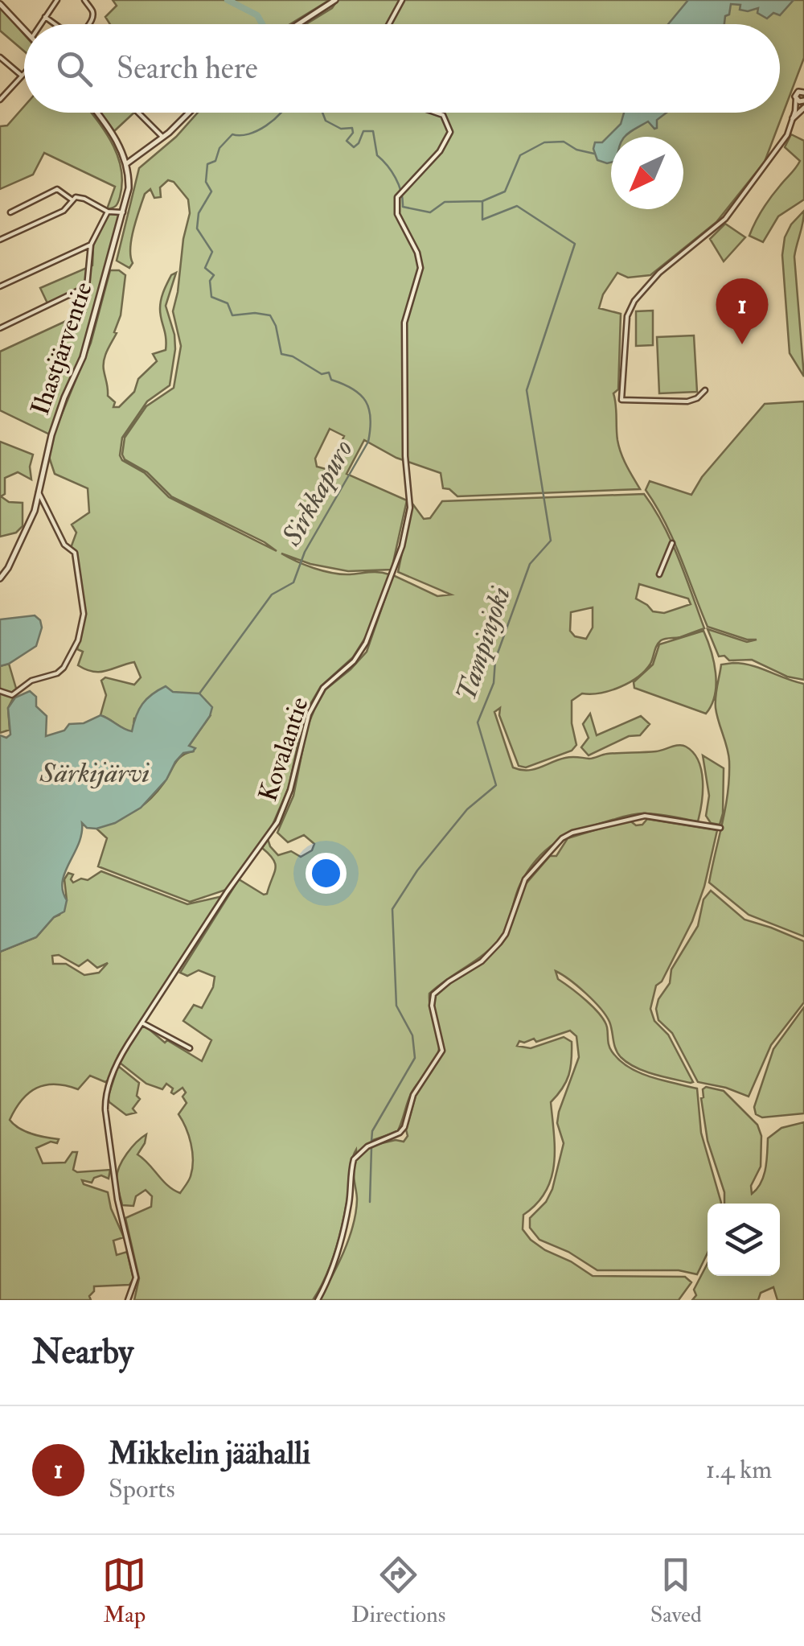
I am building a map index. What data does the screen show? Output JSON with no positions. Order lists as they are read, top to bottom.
{
  "streets": {
    "street": ["Ihastjärventie", "Kovalantie"]
  },
  "water": ["Sirkkapuro", "Tampinjoki", "Särkijärvi"],
  "north": "bottom left",
  "page": {
    "search": "Search here",
    "pins": "1",
    "heading": "Nearby",
    "list": [
      {
        "mark": "1",
        "name": "Mikkelin jäähalli",
        "note": "Sports",
        "value": "1.4 km"
      }
    ],
    "nav": ["Map", "Directions", "Saved"]
  }
}
